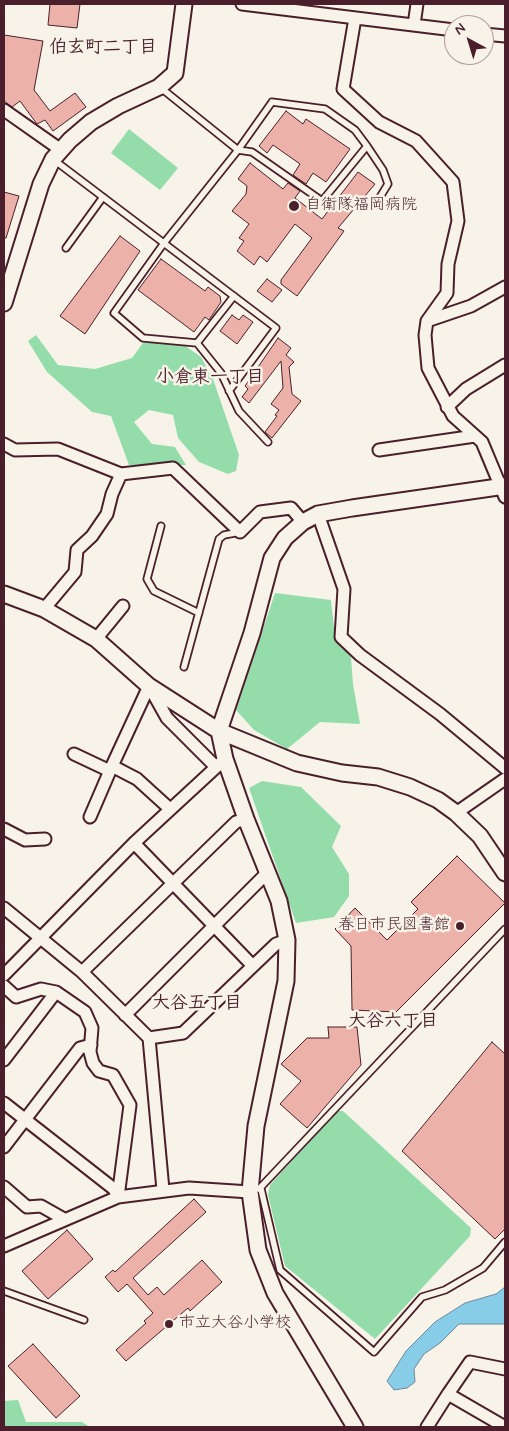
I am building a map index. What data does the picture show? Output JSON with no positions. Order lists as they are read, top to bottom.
{
  "districts": [
    "伯玄町二丁目",
    "小倉東一丁目",
    "大谷五丁目",
    "大谷六丁目"
  ],
  "places": ["自衛隊福岡病院", "春日市民図書館", "市立大谷小学校"],
  "north": "top left"
}
